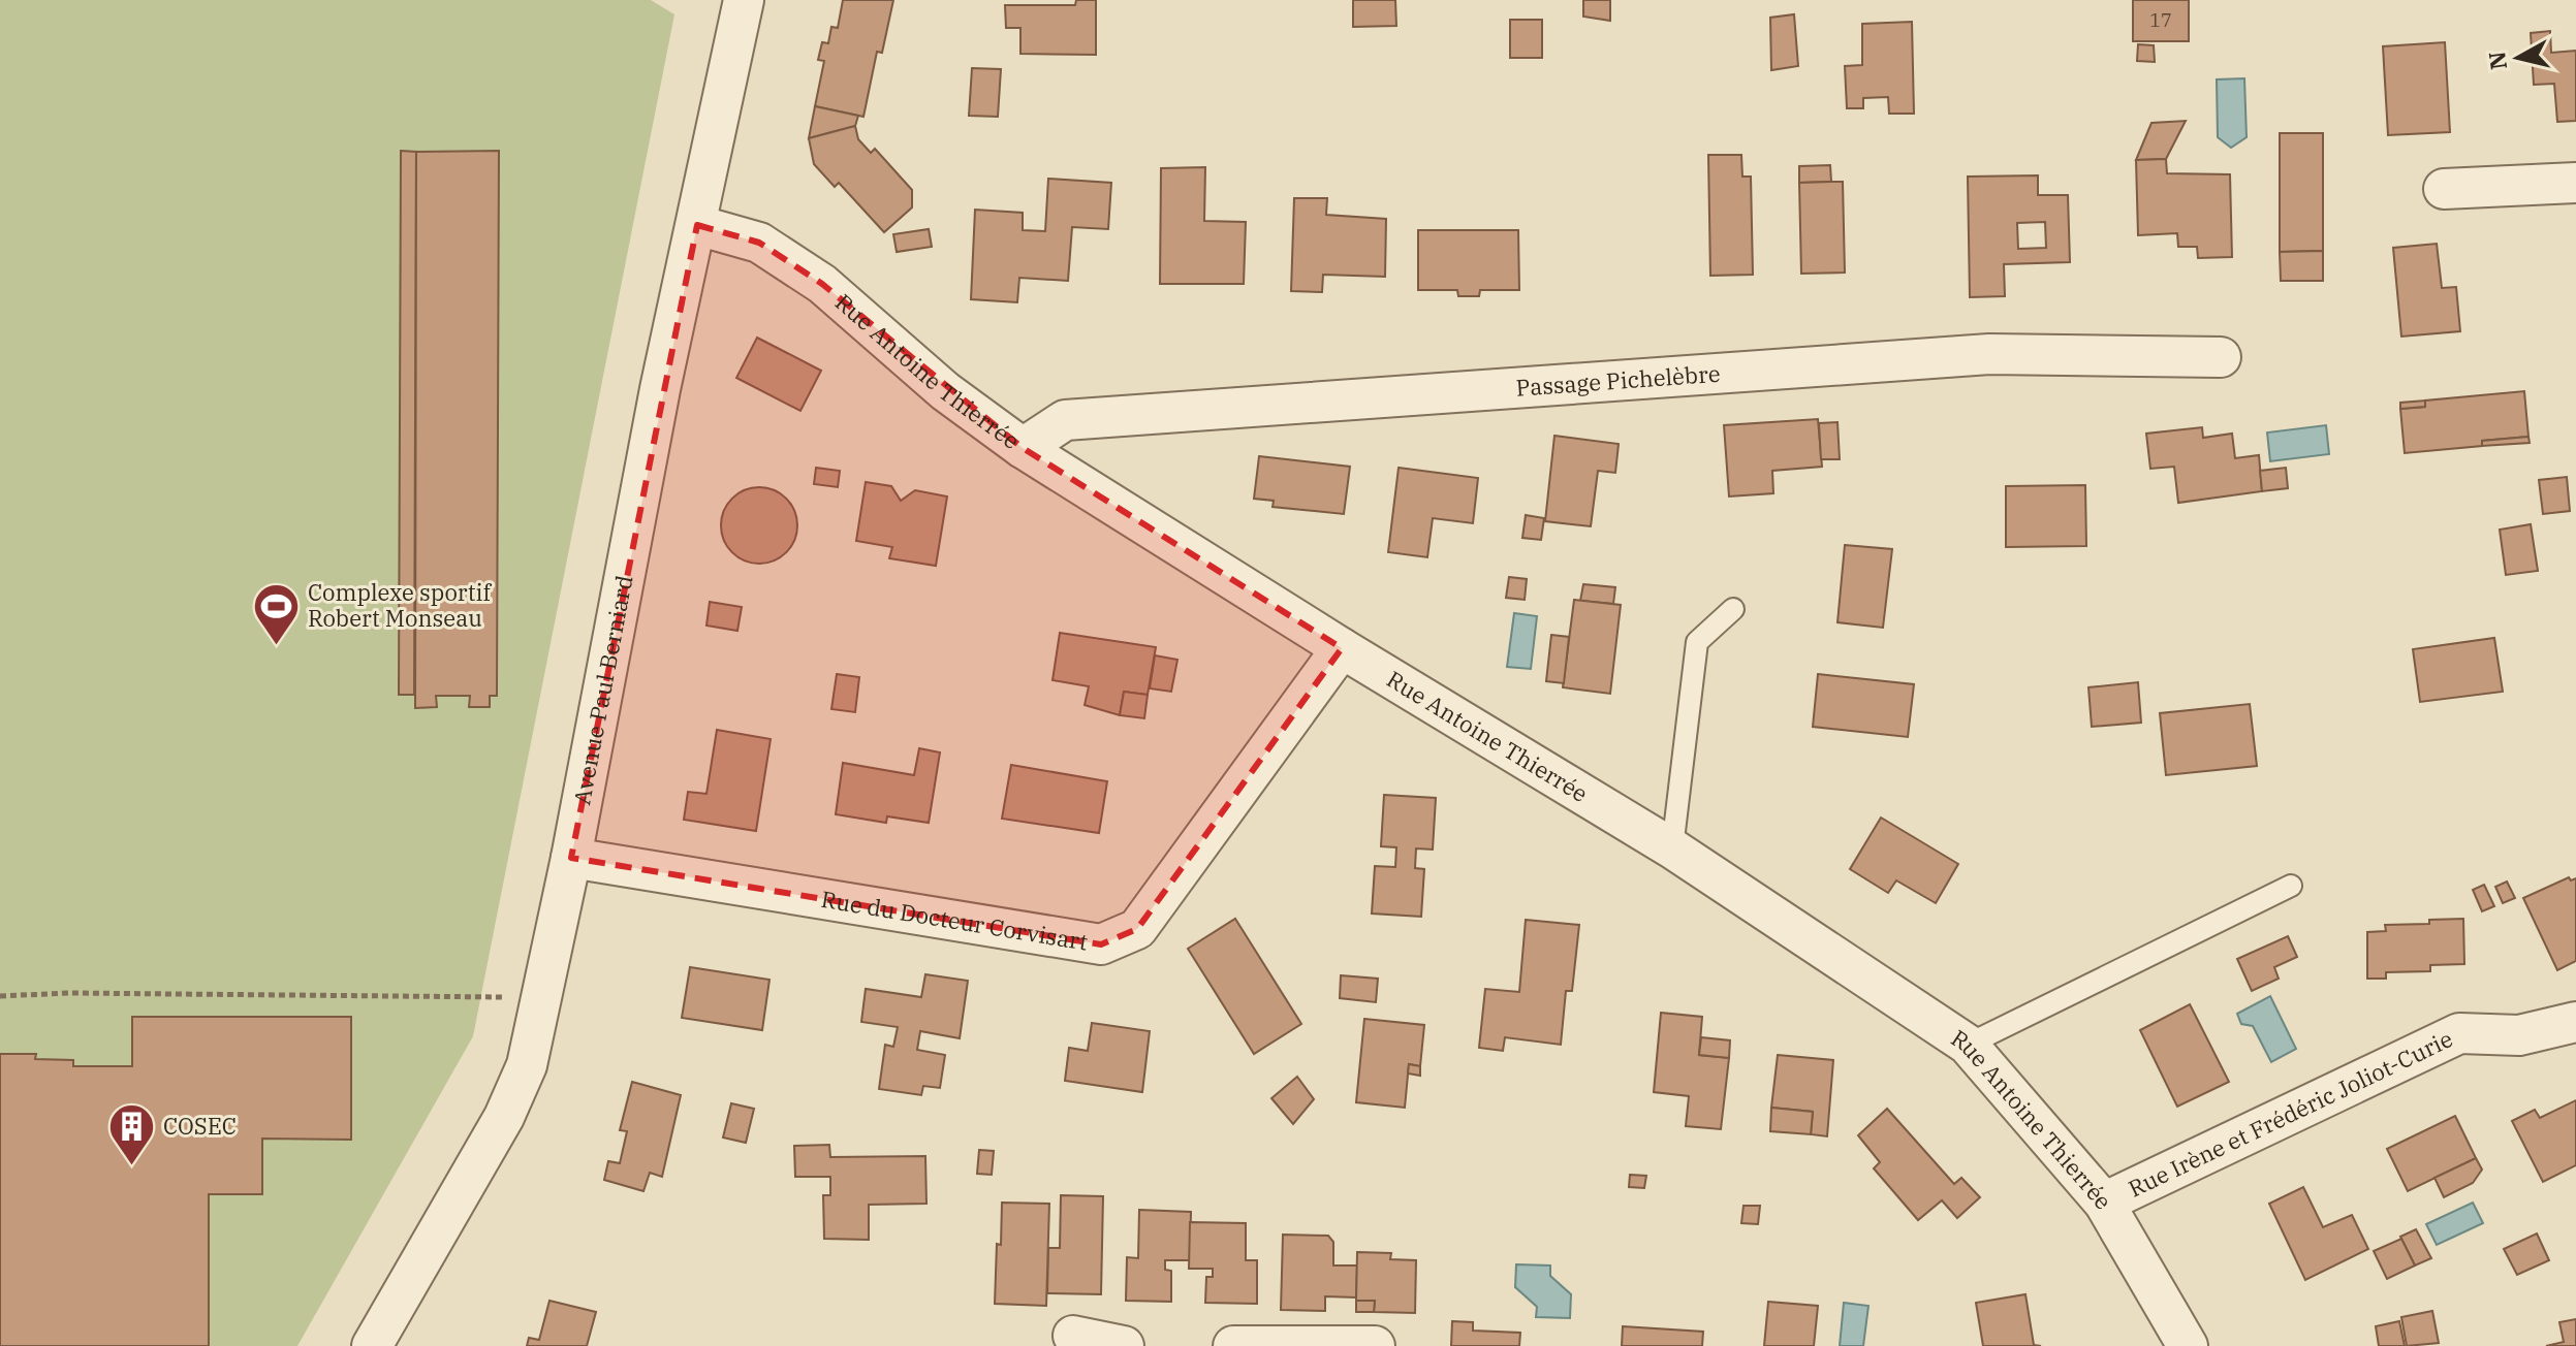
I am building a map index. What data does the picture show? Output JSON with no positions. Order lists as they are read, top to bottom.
{
  "streets": {
    "street": [
      "Rue Antoine Thierrée",
      "Passage Pichelèbre",
      "Avenue Paul Berniard",
      "Rue du Docteur Corvisart",
      "Rue Irène et Frédéric Joliot-Curie"
    ]
  },
  "crossings": [
    ["Rue Antoine Thierrée", "Passage Pichelèbre"],
    ["Rue Antoine Thierrée", "Avenue Paul Berniard"],
    ["Rue Antoine Thierrée", "Rue du Docteur Corvisart"],
    ["Rue Antoine Thierrée", "Rue Irène et Frédéric Joliot-Curie"],
    ["Avenue Paul Berniard", "Rue du Docteur Corvisart"]
  ],
  "places": {
    "sports": ["Complexe sportif Robert Monseau"],
    "building": ["COSEC"]
  },
  "house_numbers": ["17"],
  "north": "left"
}
